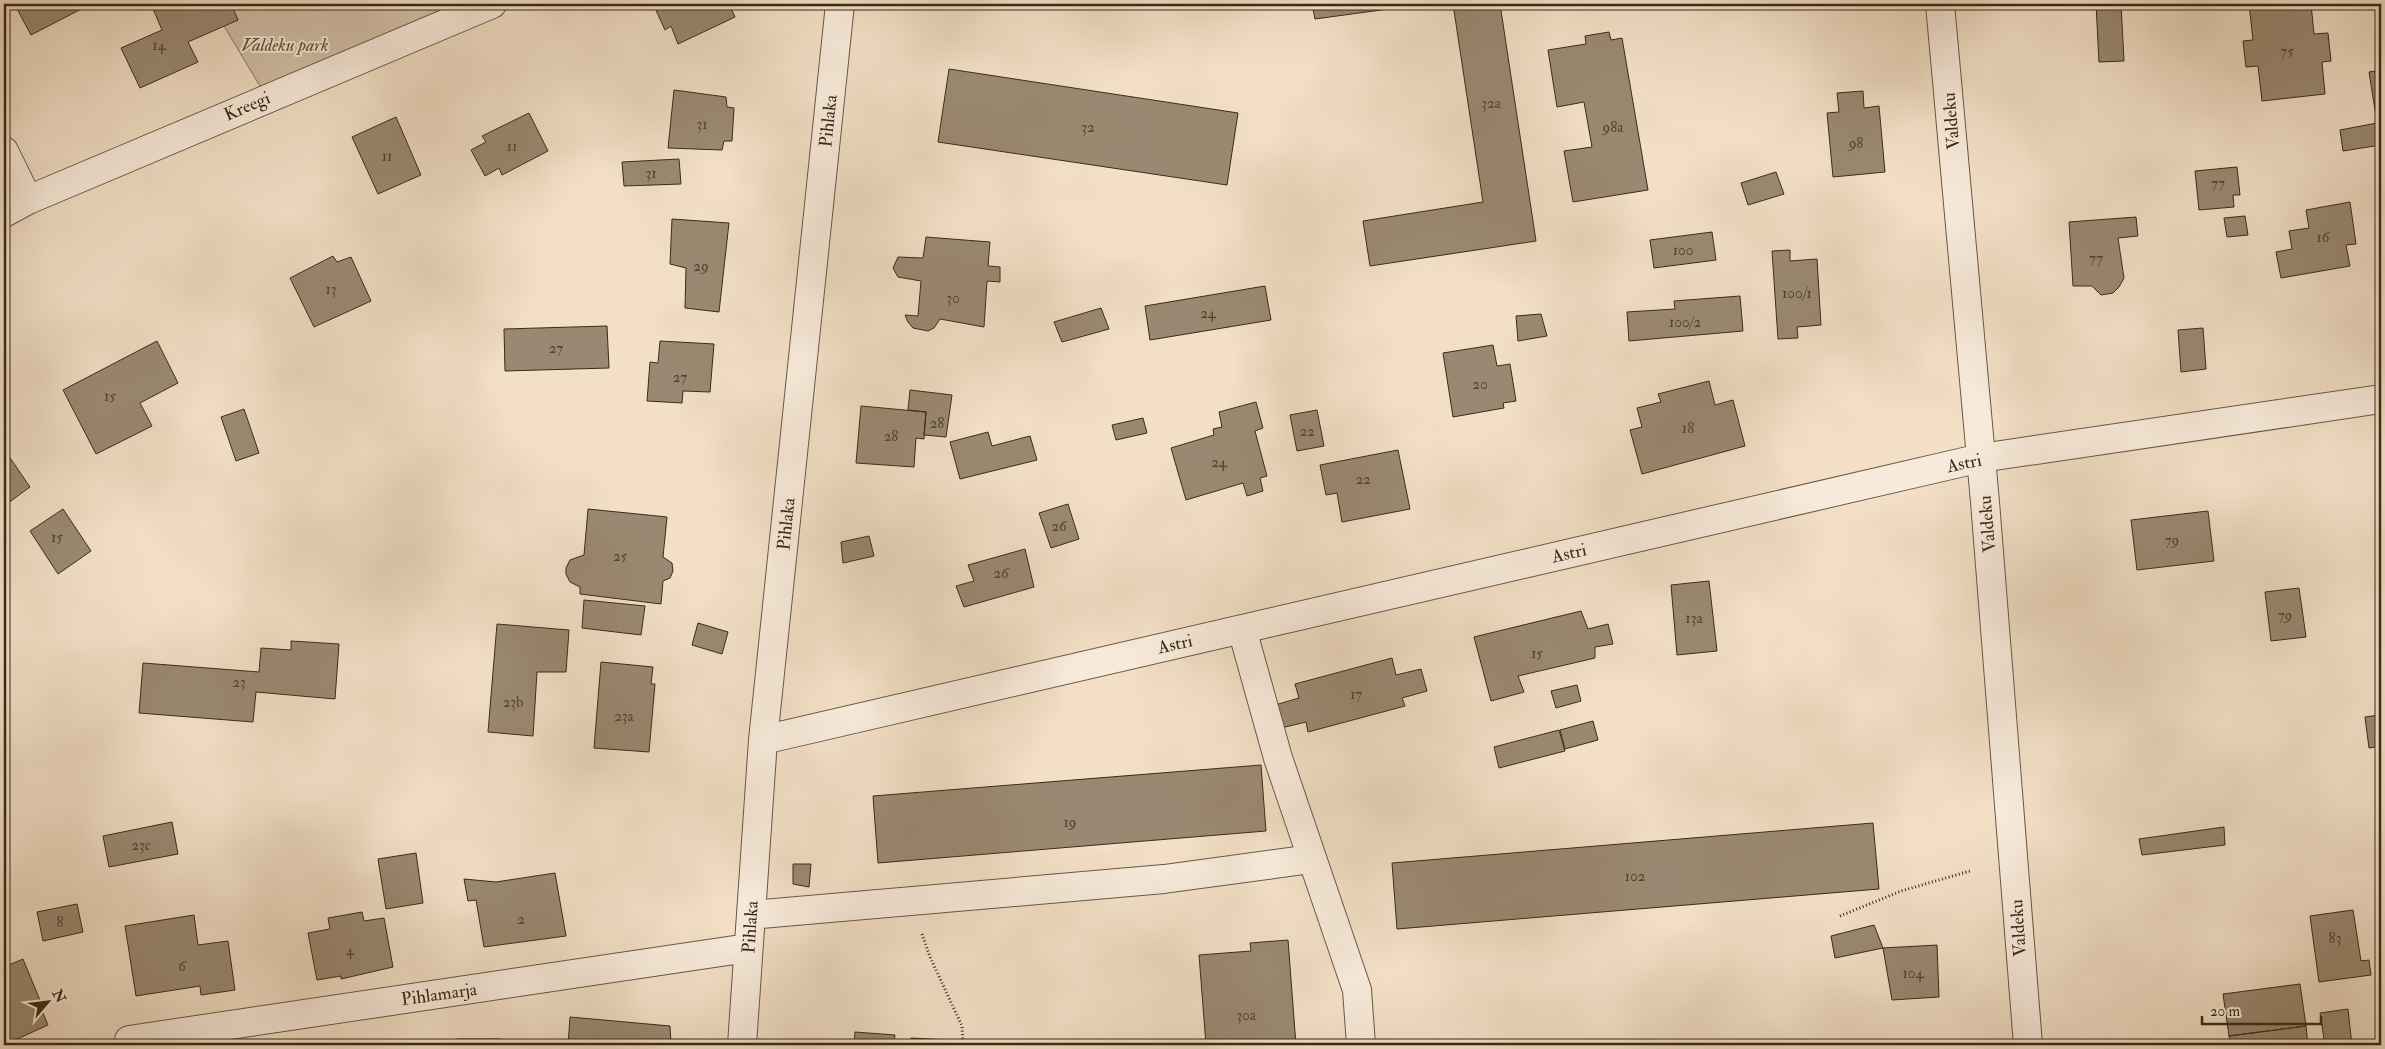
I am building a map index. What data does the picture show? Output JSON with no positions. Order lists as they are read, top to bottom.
{
  "streets": {
    "street": [
      "Kreegi",
      "Pihlaka",
      "Valdeku",
      "Astri",
      "Pihlamarja"
    ]
  },
  "crossings": [
    ["Pihlaka", "Astri"],
    ["Pihlaka", "Pihlamarja"],
    ["Valdeku", "Astri"]
  ],
  "parks": ["Valdeku park"],
  "house_numbers": [
    "14",
    "75",
    "32a",
    "31",
    "32",
    "98a",
    "98",
    "11",
    "11",
    "31",
    "77",
    "16",
    "100",
    "77",
    "29",
    "13",
    "100/1",
    "30",
    "24",
    "100/2",
    "27",
    "27",
    "20",
    "15",
    "28",
    "18",
    "22",
    "28",
    "24",
    "22",
    "26",
    "15",
    "79",
    "25",
    "26",
    "79",
    "13a",
    "15",
    "23",
    "17",
    "23b",
    "23a",
    "19",
    "23c",
    "102",
    "2",
    "8",
    "83",
    "4",
    "6",
    "104",
    "30a"
  ],
  "scale_bar": "20 m",
  "north": "top right"
}
